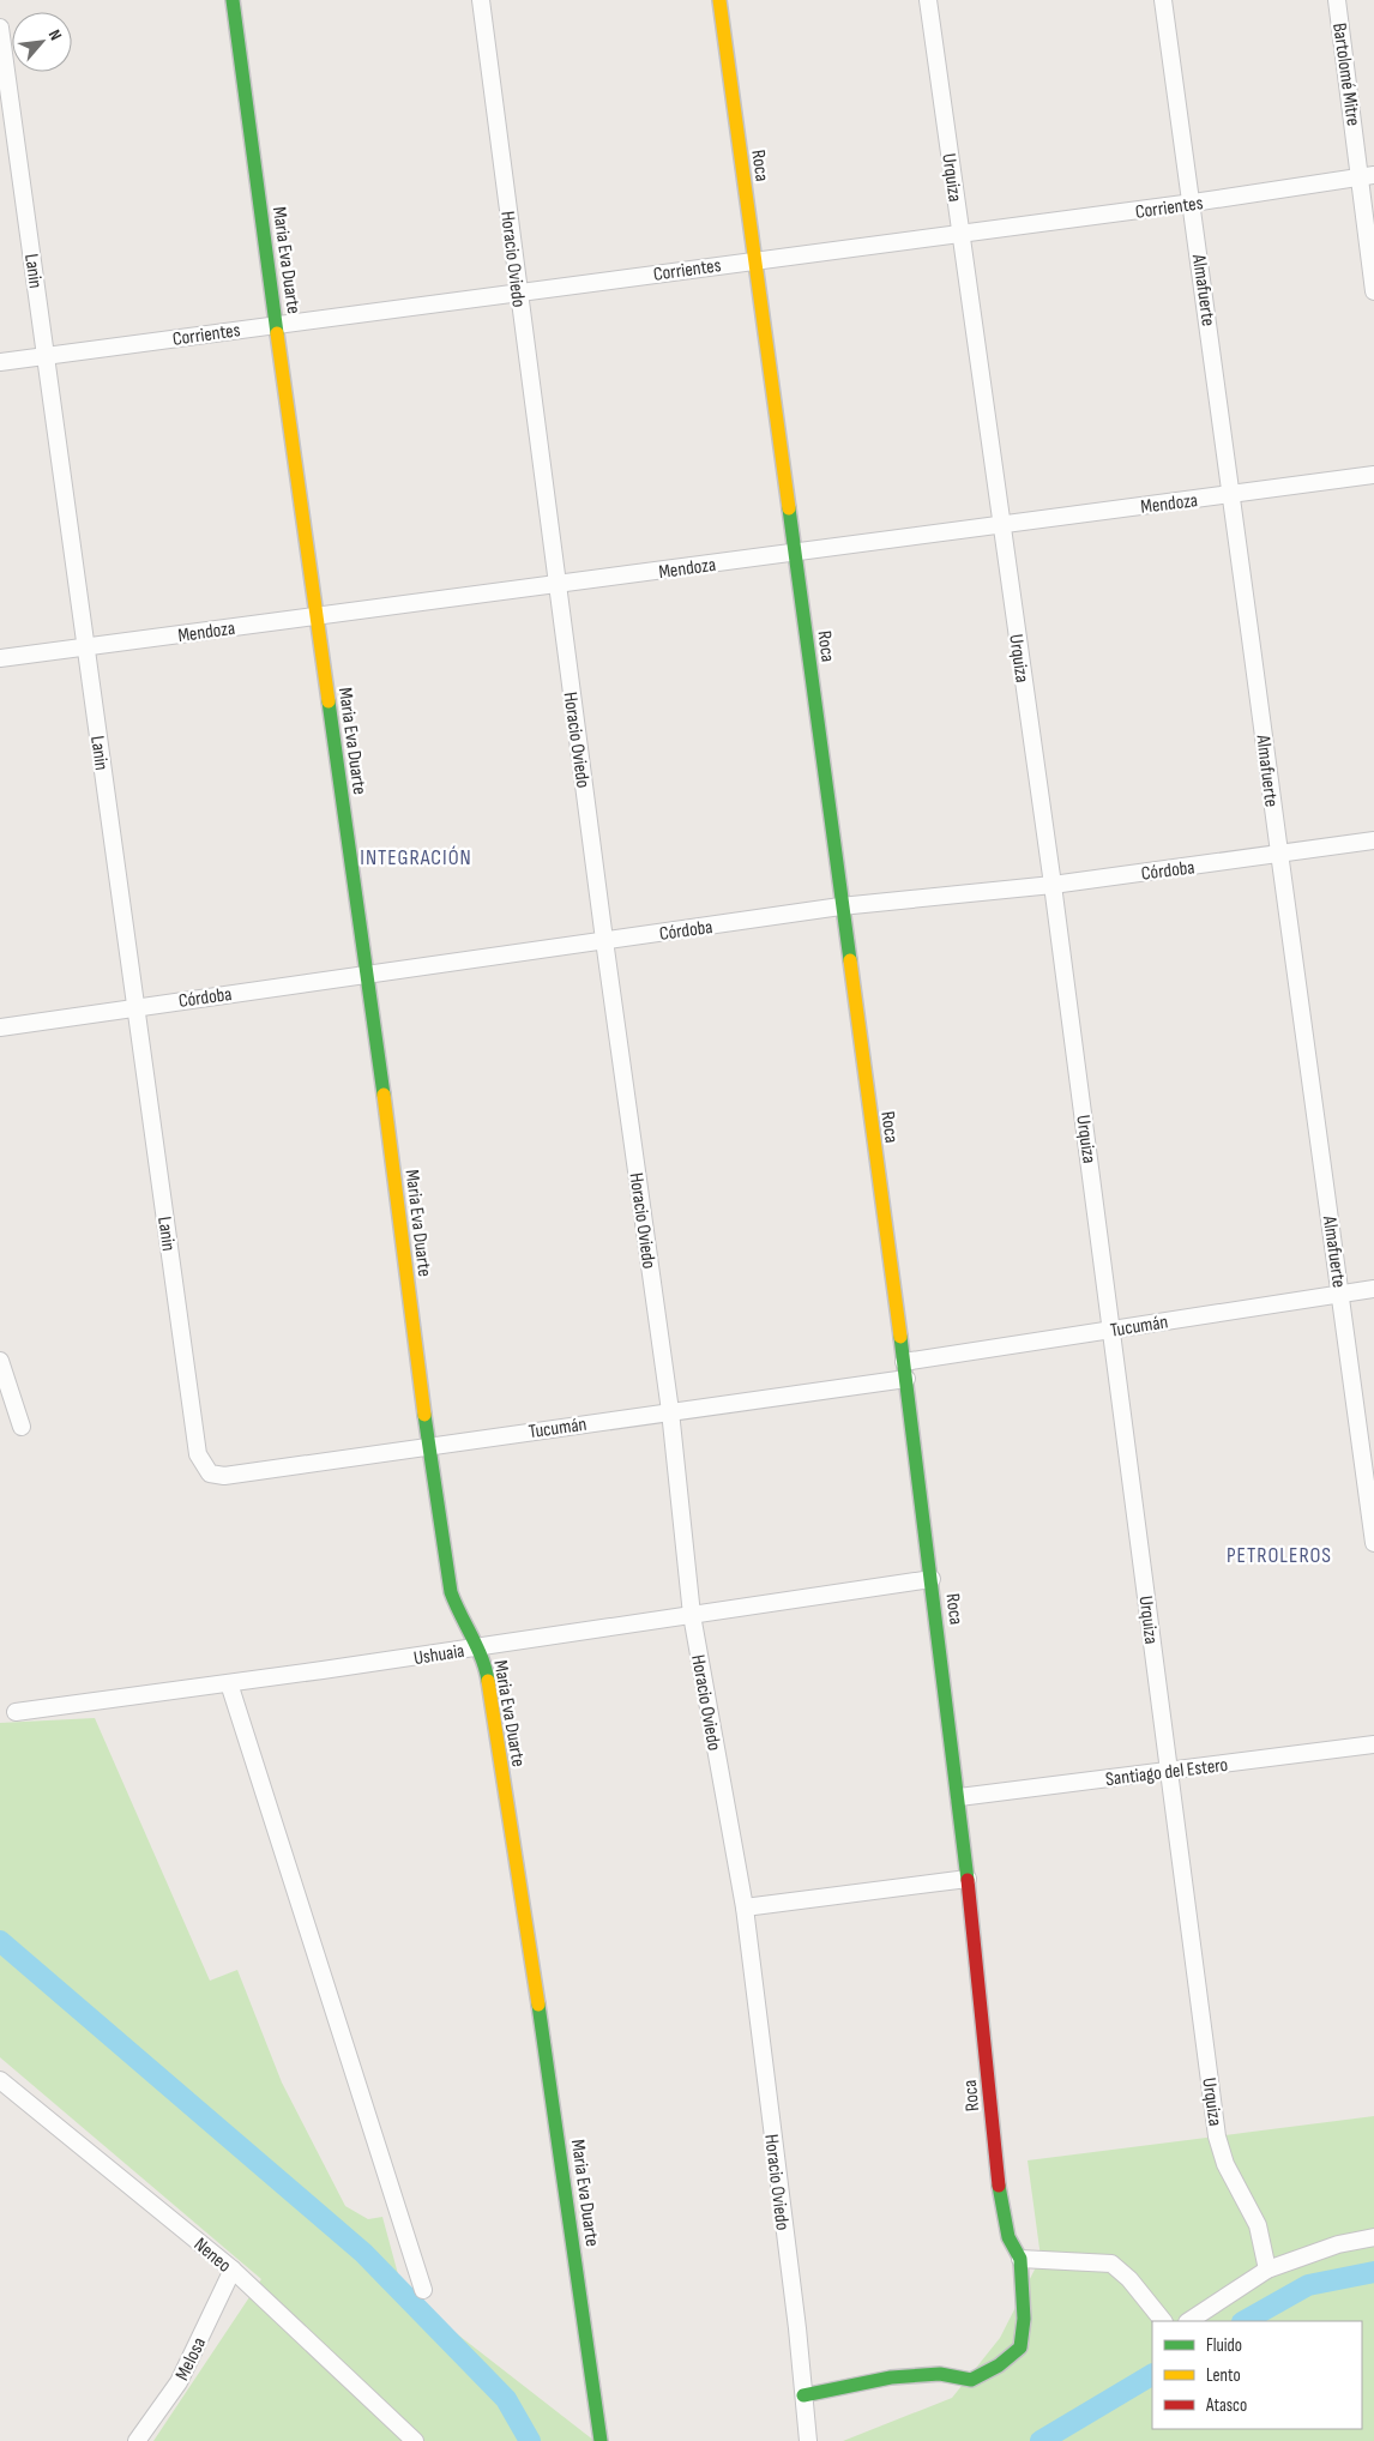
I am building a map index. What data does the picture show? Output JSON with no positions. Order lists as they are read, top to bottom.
{
  "streets": {
    "street": [
      "Bartolomé Mitre",
      "Roca",
      "Urquiza",
      "Corrientes",
      "Horacio Oviedo",
      "Maria Eva Duarte",
      "Lanin",
      "Almafuerte",
      "Mendoza",
      "Córdoba",
      "Tucumán",
      "Ushuaia",
      "Santiago del Estero",
      "Neneo",
      "Melosa"
    ]
  },
  "crossings": [
    ["Bartolomé Mitre", "Corrientes"],
    ["Roca", "Corrientes"],
    ["Roca", "Mendoza"],
    ["Roca", "Córdoba"],
    ["Roca", "Tucumán"],
    ["Roca", "Ushuaia"],
    ["Roca", "Santiago del Estero"],
    ["Urquiza", "Corrientes"],
    ["Urquiza", "Mendoza"],
    ["Urquiza", "Córdoba"],
    ["Urquiza", "Tucumán"],
    ["Urquiza", "Santiago del Estero"],
    ["Corrientes", "Horacio Oviedo"],
    ["Corrientes", "Maria Eva Duarte"],
    ["Corrientes", "Lanin"],
    ["Corrientes", "Almafuerte"],
    ["Horacio Oviedo", "Mendoza"],
    ["Horacio Oviedo", "Córdoba"],
    ["Horacio Oviedo", "Tucumán"],
    ["Horacio Oviedo", "Ushuaia"],
    ["Maria Eva Duarte", "Mendoza"],
    ["Maria Eva Duarte", "Córdoba"],
    ["Maria Eva Duarte", "Tucumán"],
    ["Maria Eva Duarte", "Ushuaia"],
    ["Lanin", "Mendoza"],
    ["Lanin", "Córdoba"],
    ["Lanin", "Tucumán"],
    ["Almafuerte", "Mendoza"],
    ["Almafuerte", "Córdoba"],
    ["Almafuerte", "Tucumán"],
    ["Neneo", "Melosa"]
  ],
  "districts": ["INTEGRACIÓN", "PETROLEROS"],
  "legend": ["Fluido", "Lento", "Atasco"],
  "north": "top right"
}
